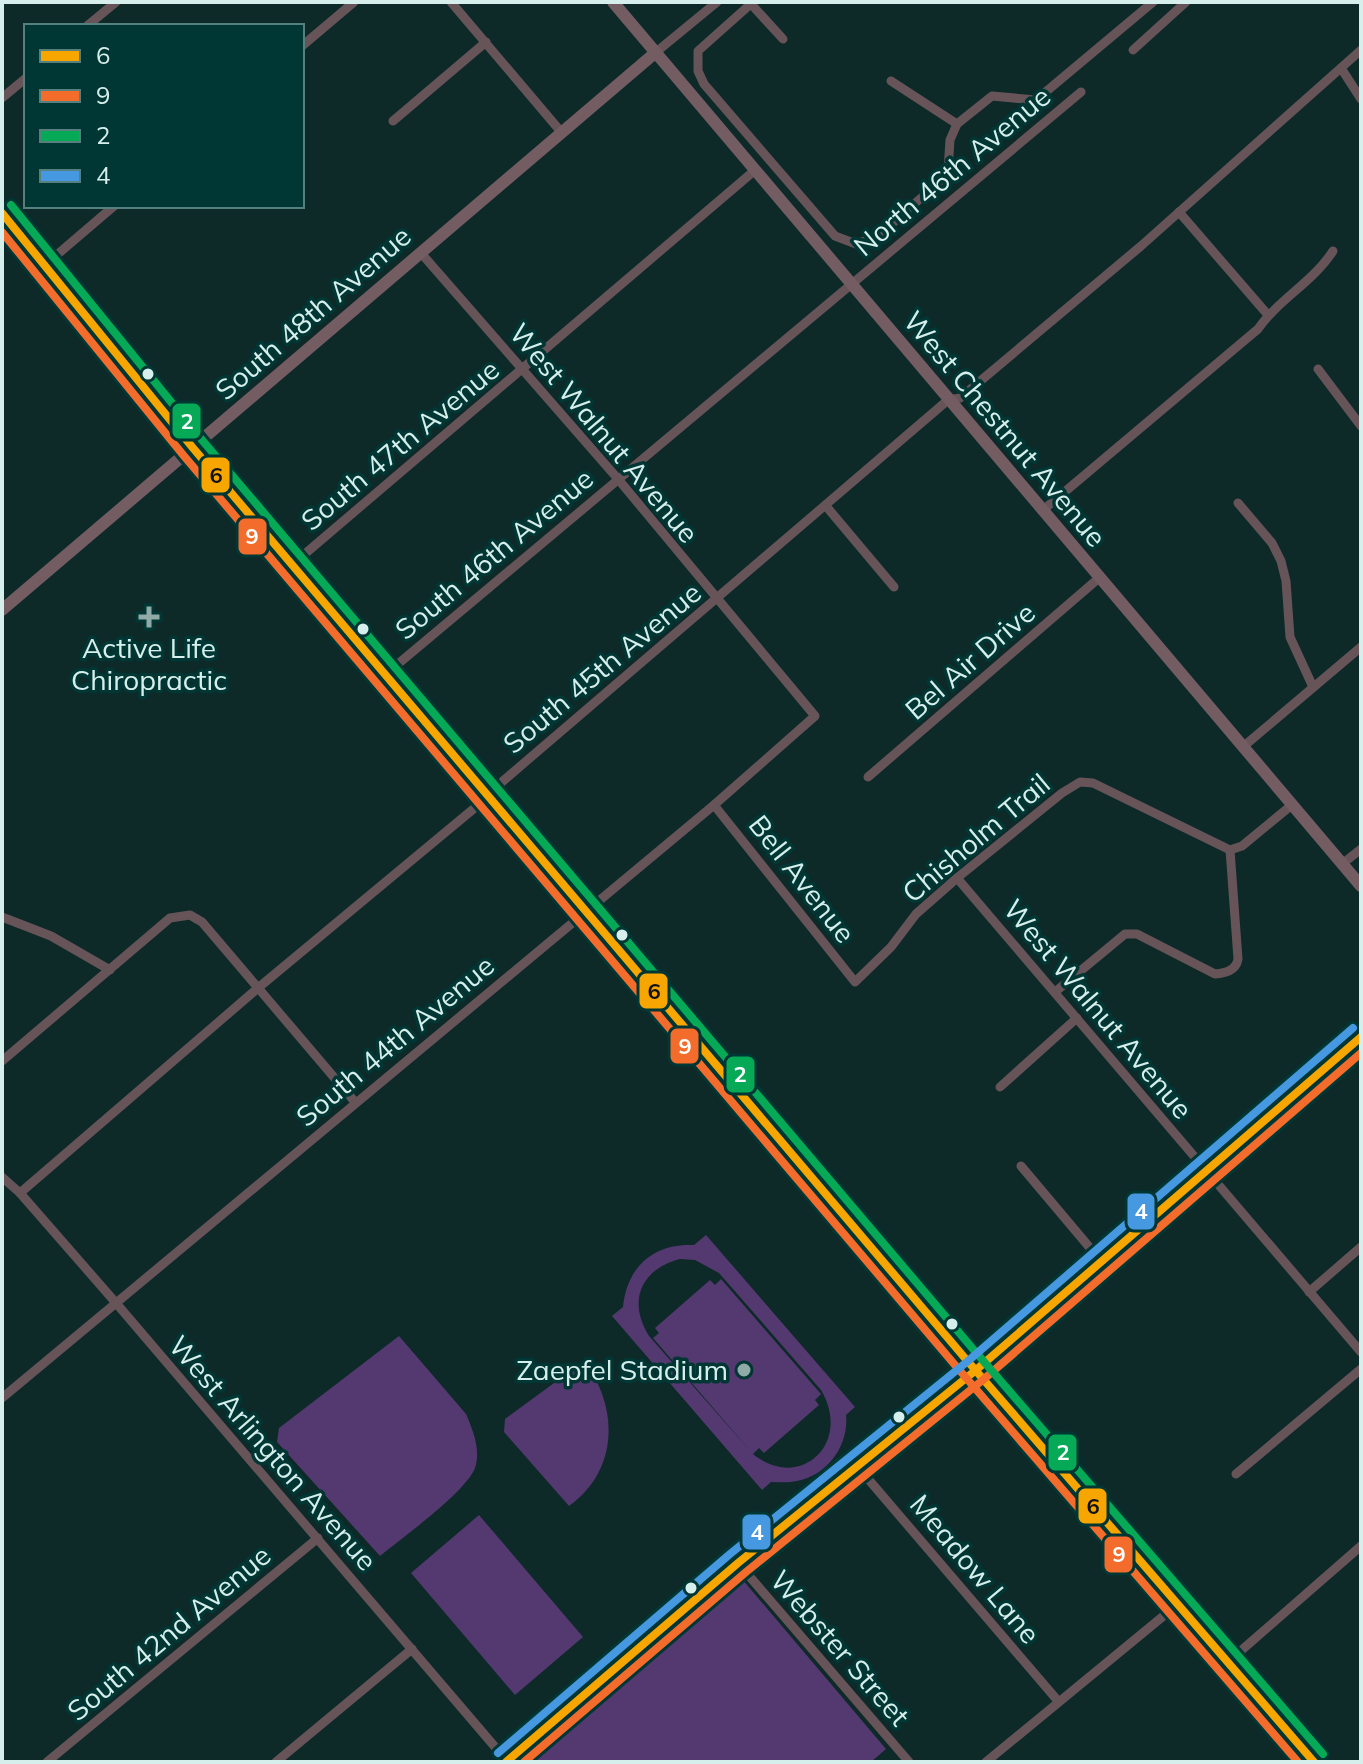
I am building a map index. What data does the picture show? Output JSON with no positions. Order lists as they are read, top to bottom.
{
  "streets": {
    "main road": ["South 48th Avenue", "West Chestnut Avenue"],
    "street": [
      "North 46th Avenue",
      "West Walnut Avenue",
      "South 47th Avenue",
      "South 46th Avenue",
      "Bel Air Drive",
      "South 45th Avenue",
      "Chisholm Trail",
      "Bell Avenue",
      "South 44th Avenue",
      "West Arlington Avenue",
      "Meadow Lane",
      "South 42nd Avenue",
      "Webster Street"
    ]
  },
  "crossings": [
    ["North 46th Avenue", "West Chestnut Avenue"],
    ["North 46th Avenue", "South 46th Avenue"],
    ["South 48th Avenue", "West Chestnut Avenue"],
    ["South 48th Avenue", "West Walnut Avenue"],
    ["West Chestnut Avenue", "South 47th Avenue"],
    ["West Chestnut Avenue", "South 46th Avenue"],
    ["West Chestnut Avenue", "Bel Air Drive"],
    ["West Chestnut Avenue", "South 45th Avenue"],
    ["West Walnut Avenue", "South 47th Avenue"],
    ["West Walnut Avenue", "South 46th Avenue"],
    ["West Walnut Avenue", "South 45th Avenue"],
    ["West Walnut Avenue", "Chisholm Trail"],
    ["West Walnut Avenue", "South 44th Avenue"],
    ["South 45th Avenue", "West Arlington Avenue"],
    ["Chisholm Trail", "Bell Avenue"],
    ["Bell Avenue", "South 44th Avenue"],
    ["South 44th Avenue", "West Arlington Avenue"],
    ["West Arlington Avenue", "South 42nd Avenue"]
  ],
  "places": {
    "health": ["Active Life Chiropractic"],
    "other": ["Zaepfel Stadium"]
  },
  "lines": [
    "transit line 2",
    "transit line 6",
    "transit line 9",
    "transit line 4"
  ],
  "legend": [
    "6",
    "9",
    "2",
    "4"
  ]
}
